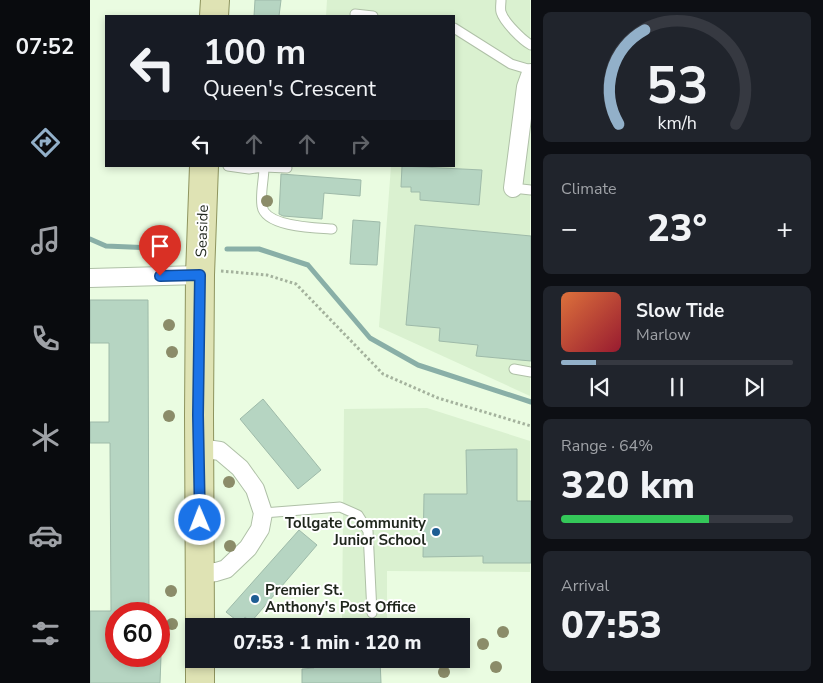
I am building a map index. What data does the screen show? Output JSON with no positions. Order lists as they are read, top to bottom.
{
  "streets": {
    "main road": ["Seaside"]
  },
  "places": ["Tollgate Community Junior School", "Premier St. Anthony's Post Office"],
  "page": {
    "tabs": "07:52",
    "turn": ["100 m", "Queen's Crescent"],
    "tile": [
      "Climate",
      ["Range · 64%", "320 km"],
      ["Arrival", "07:53"]
    ],
    "heat": ["−", "23°", "+"],
    "song": ["Slow Tide", "Marlow"],
    "limit": "60",
    "trip": "07:53 · 1 min · 120 m",
    "gauge": ["53", "km/h"]
  }
}
